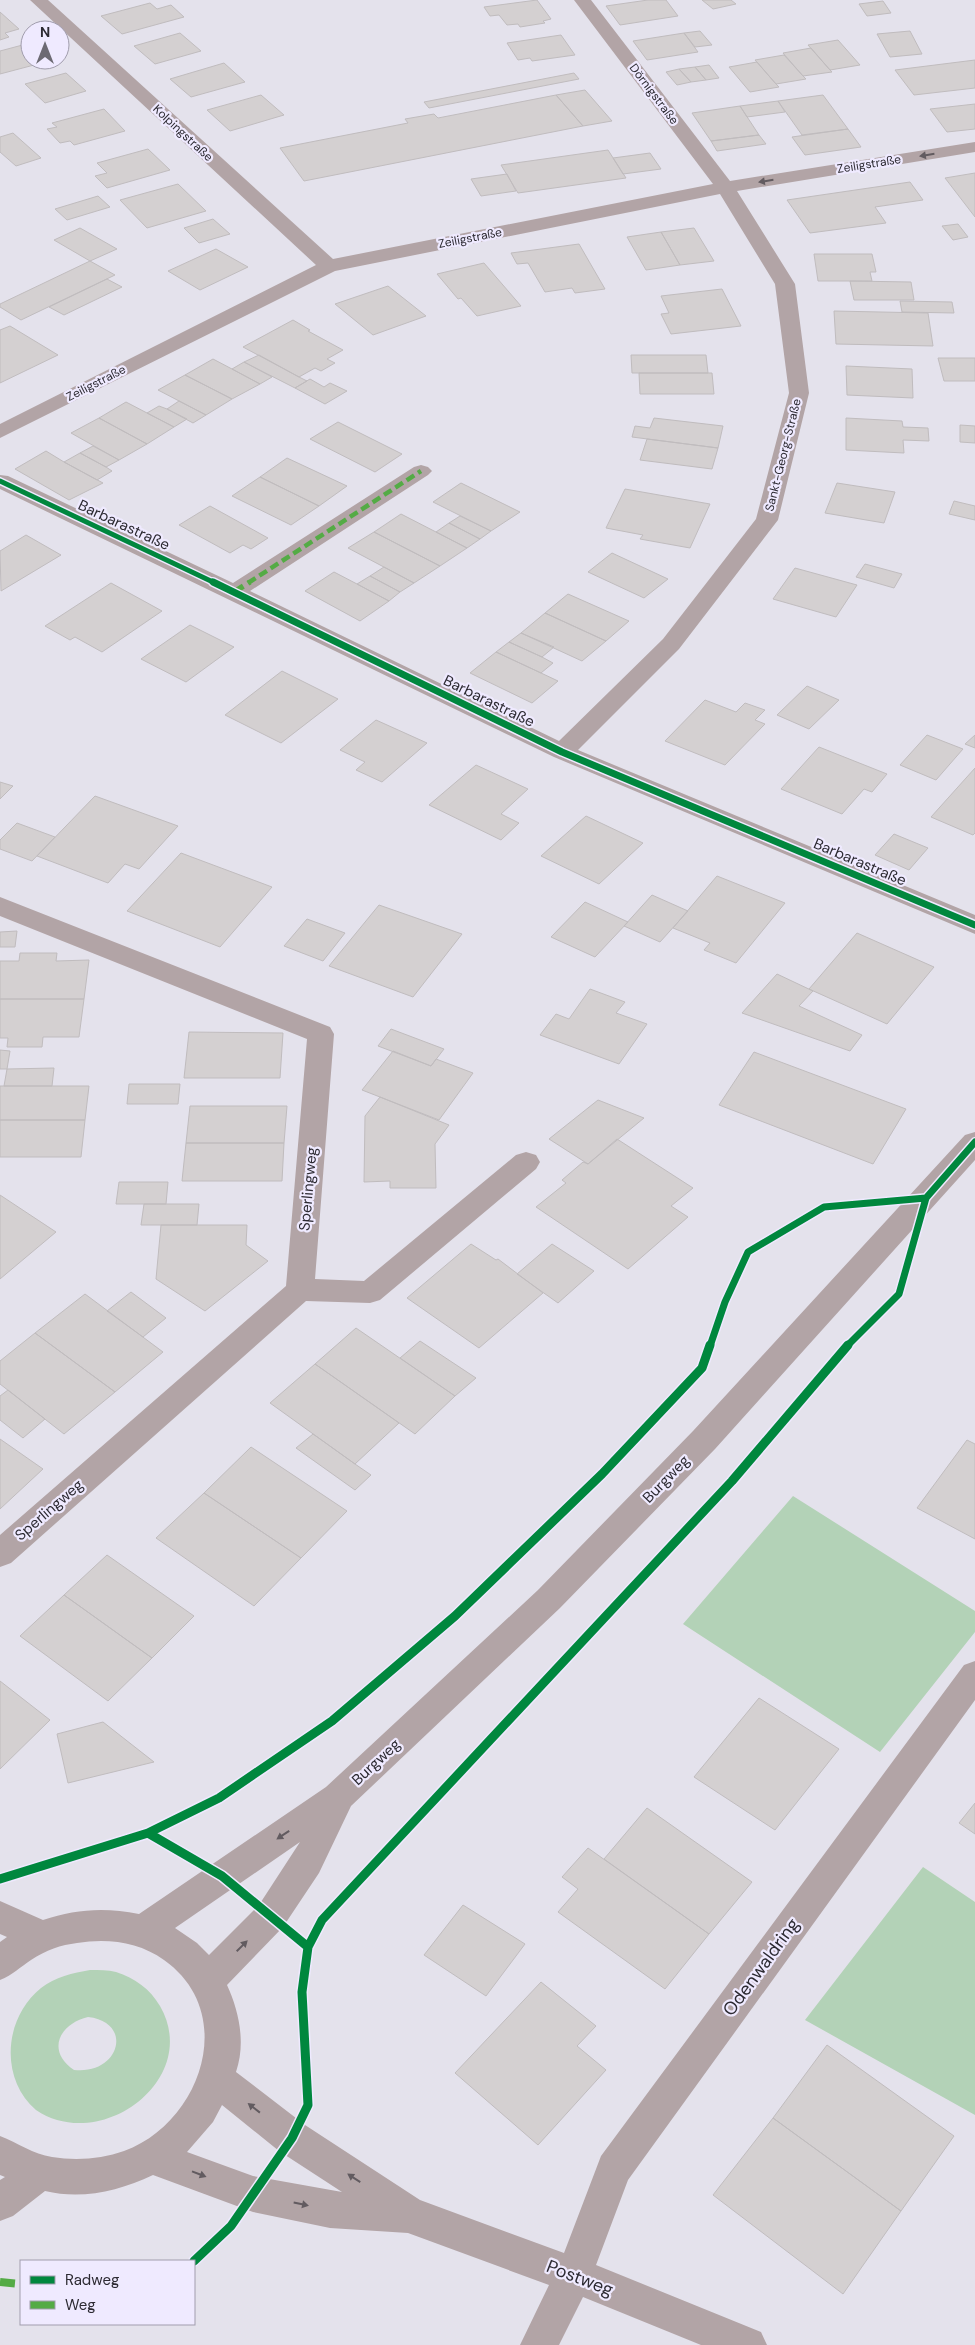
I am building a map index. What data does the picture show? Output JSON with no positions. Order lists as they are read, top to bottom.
{
  "streets": {
    "street": [
      "Dörnigstraße",
      "Kolpingstraße",
      "Zeiligstraße",
      "Sankt-Georg-Straße",
      "Barbarastraße",
      "Sperlingweg",
      "Burgweg",
      "Odenwaldring",
      "Postweg"
    ]
  },
  "crossings": [
    ["Dörnigstraße", "Zeiligstraße"],
    ["Dörnigstraße", "Sankt-Georg-Straße"],
    ["Kolpingstraße", "Zeiligstraße"],
    ["Zeiligstraße", "Sankt-Georg-Straße"],
    ["Sankt-Georg-Straße", "Barbarastraße"],
    ["Odenwaldring", "Postweg"]
  ],
  "legend": ["Radweg", "Weg"],
  "north": "top"
}
